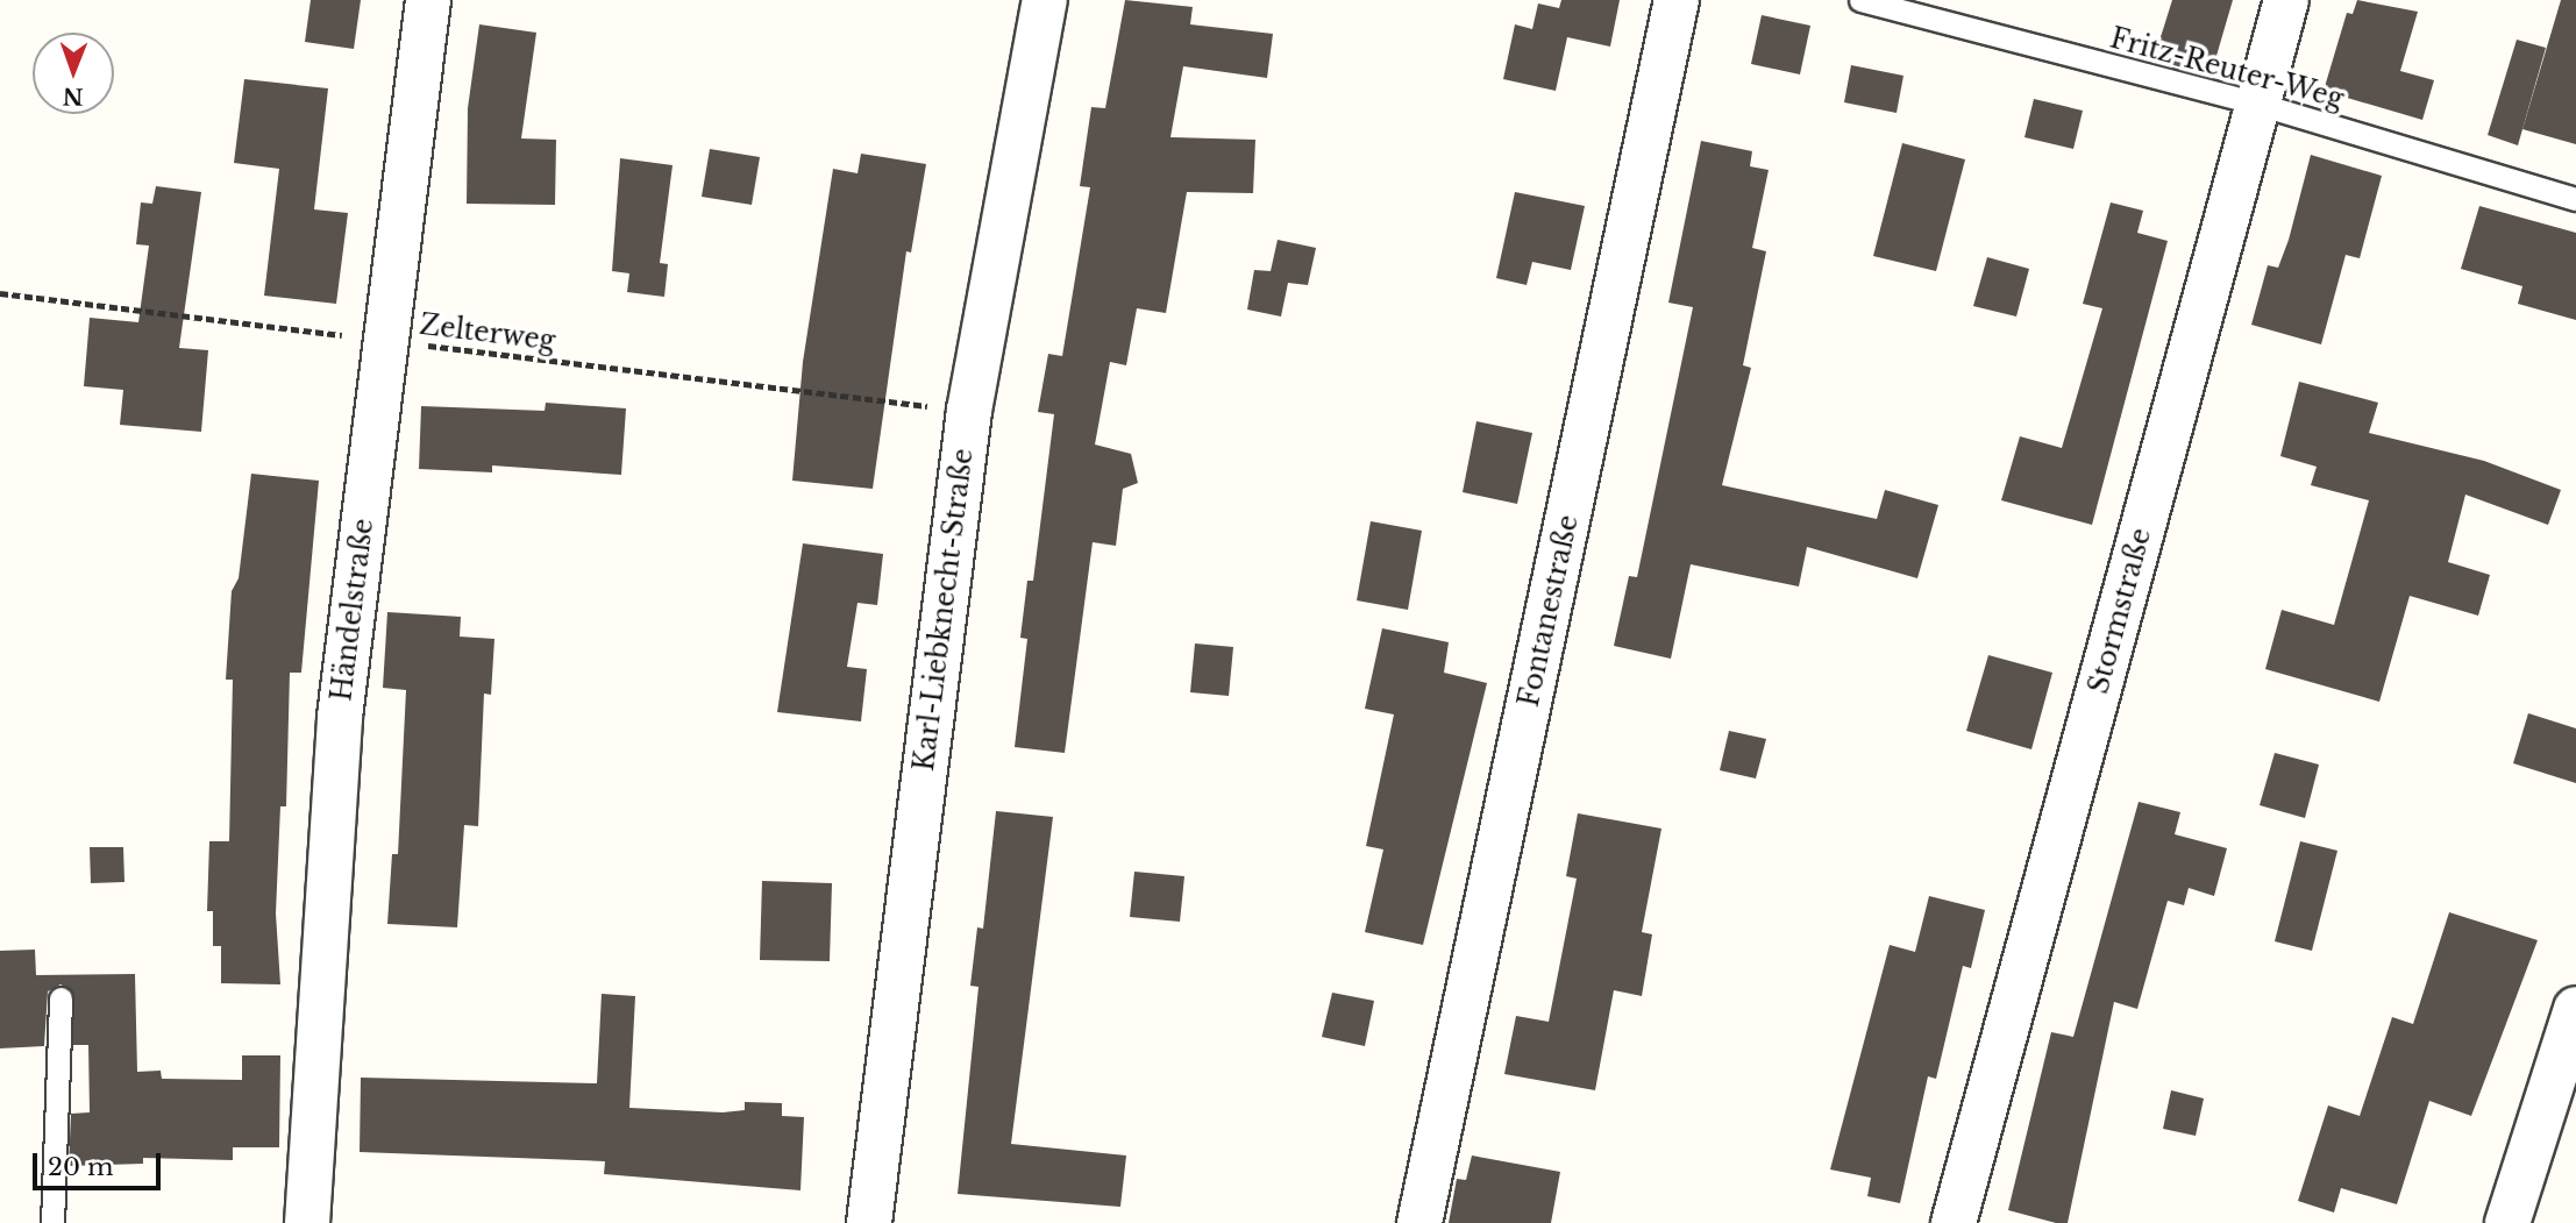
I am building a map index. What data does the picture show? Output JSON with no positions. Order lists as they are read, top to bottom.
{
  "streets": {
    "street": [
      "Händelstraße",
      "Karl-Liebknecht-Straße",
      "Fontanestraße",
      "Stormstraße"
    ],
    "lane": ["Fritz-Reuter-Weg"],
    "path": ["Zelterweg"]
  },
  "crossings": [
    ["Fritz-Reuter-Weg", "Stormstraße"],
    ["Zelterweg", "Händelstraße"],
    ["Zelterweg", "Karl-Liebknecht-Straße"]
  ],
  "scale_bar": "20 m",
  "north": "bottom"
}
